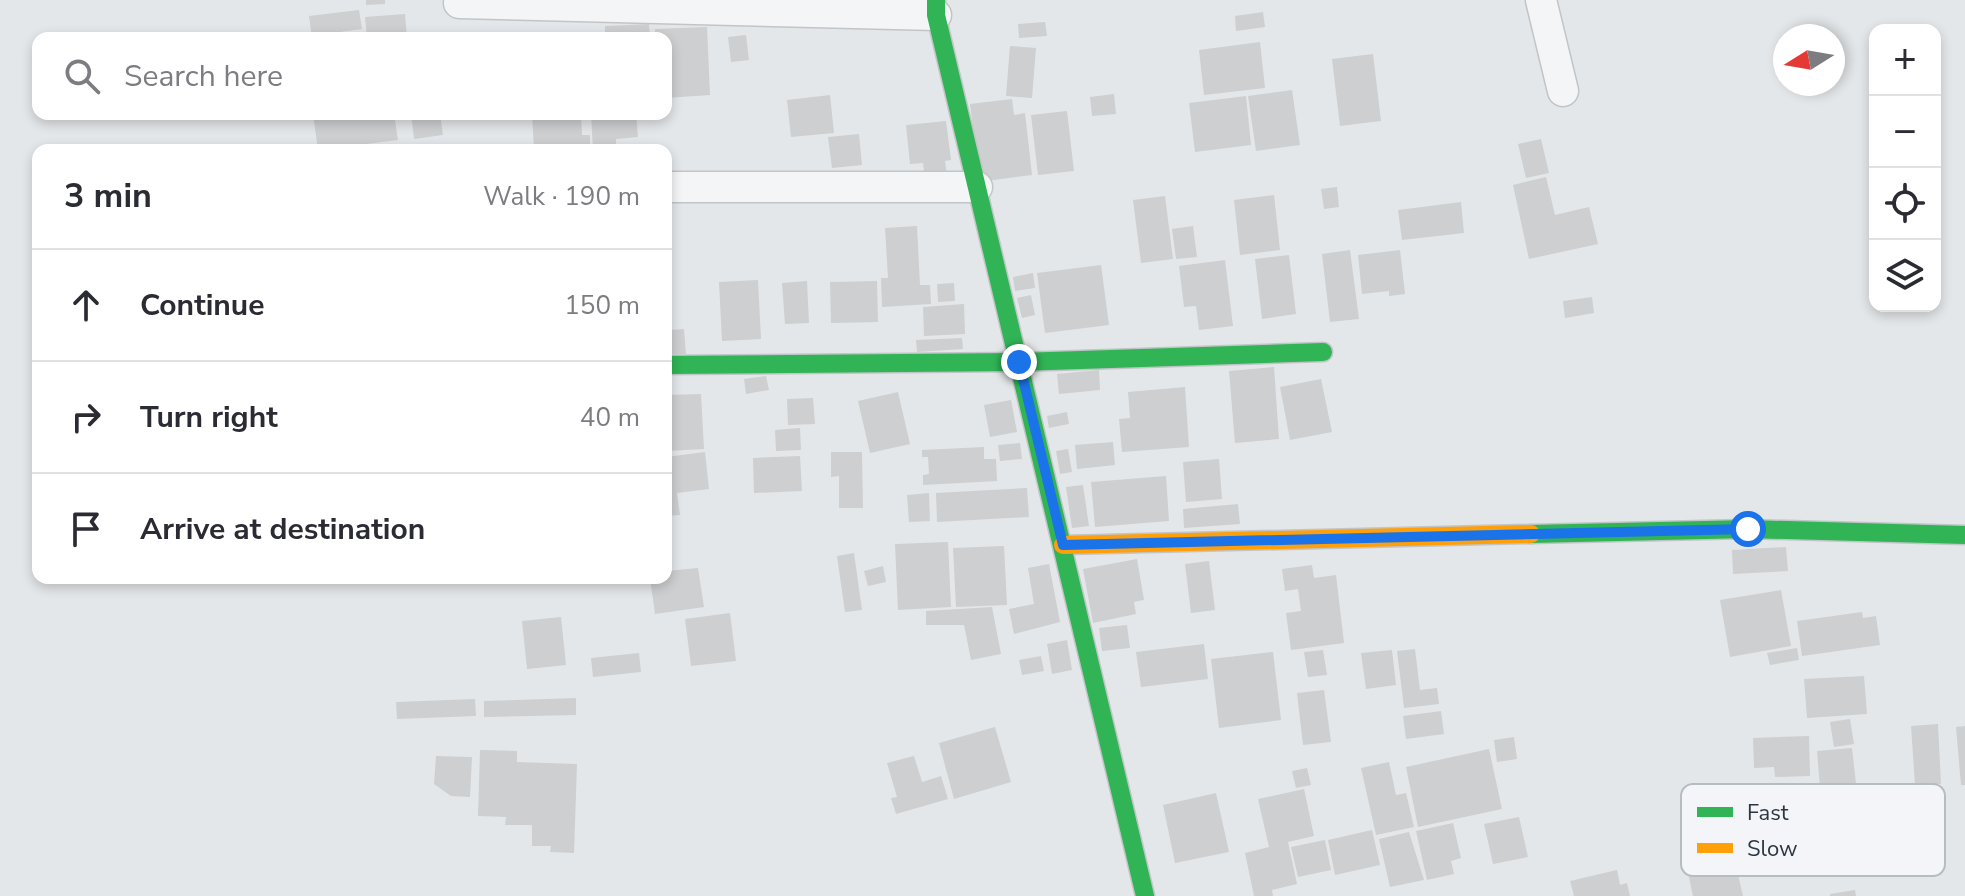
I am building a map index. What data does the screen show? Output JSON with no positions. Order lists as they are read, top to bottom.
{
  "legend": ["Fast", "Slow"],
  "north": "left",
  "page": {
    "map_buttons": ["+", "−"],
    "search": "Search here",
    "heading": ["3 min", "Walk · 190 m"],
    "list": [
      ["Continue", "150 m"],
      ["Turn right", "40 m"],
      "Arrive at destination"
    ]
  }
}
